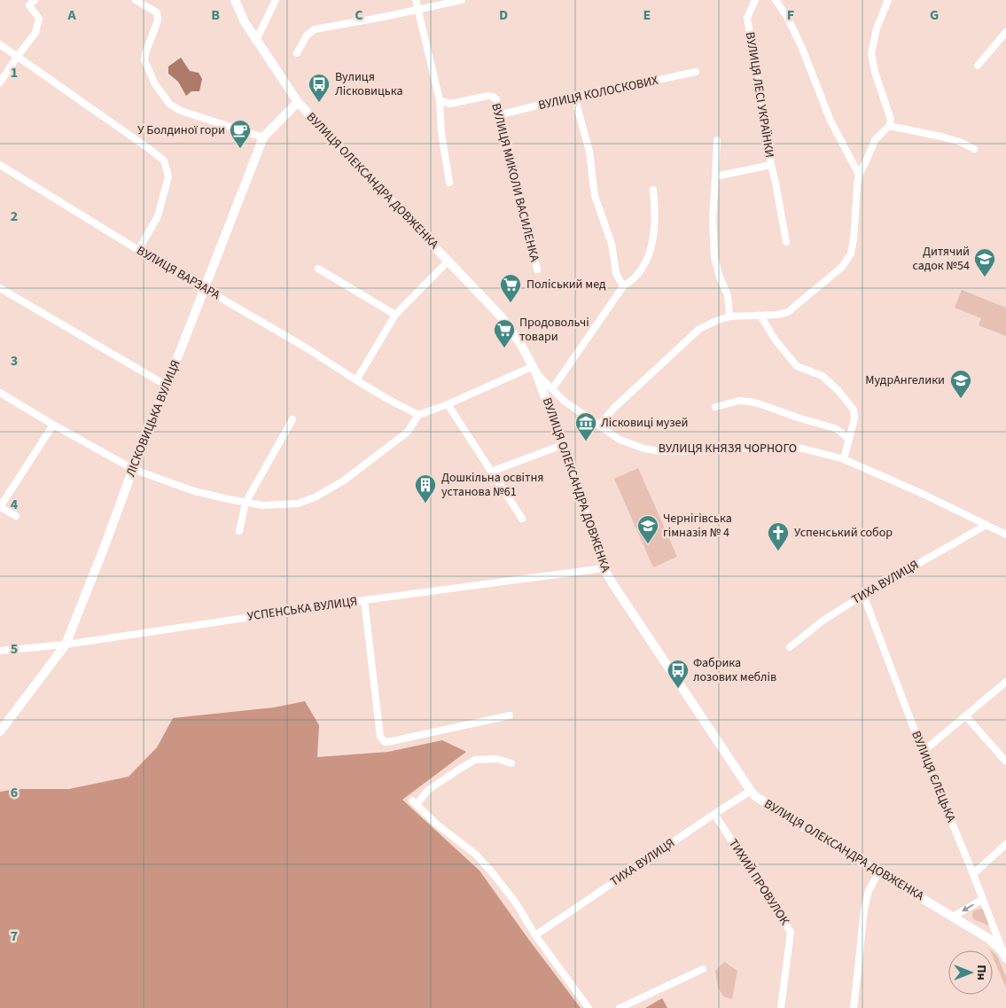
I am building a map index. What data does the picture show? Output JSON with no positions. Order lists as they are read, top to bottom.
{
  "streets": {
    "main road": ["ВУЛИЦЯ ОЛЕКСАНДРА ДОВЖЕНКА", "ЛІСКОВИЦЬКА ВУЛИЦЯ"],
    "street": [
      "ВУЛИЦЯ КОЛОСКОВИХ",
      "ВУЛИЦЯ ЛЕСІ УКРАЇНКИ",
      "ВУЛИЦЯ МИКОЛИ ВАСИЛЕНКА",
      "ВУЛИЦЯ ВАРЗАРА",
      "ВУЛИЦЯ КНЯЗЯ ЧОРНОГО",
      "ТИХА ВУЛИЦЯ",
      "УСПЕНСЬКА ВУЛИЦЯ",
      "ВУЛИЦЯ ЄЛЕЦЬКА",
      "ТИХИЙ ПРОВУЛОК"
    ]
  },
  "crossings": [
    ["ВУЛИЦЯ КОЛОСКОВИХ", "ВУЛИЦЯ МИКОЛИ ВАСИЛЕНКА"],
    ["ВУЛИЦЯ ОЛЕКСАНДРА ДОВЖЕНКА", "ЛІСКОВИЦЬКА ВУЛИЦЯ"],
    ["ВУЛИЦЯ ОЛЕКСАНДРА ДОВЖЕНКА", "ВУЛИЦЯ КНЯЗЯ ЧОРНОГО"],
    ["ВУЛИЦЯ ОЛЕКСАНДРА ДОВЖЕНКА", "ТИХА ВУЛИЦЯ"],
    ["ВУЛИЦЯ ОЛЕКСАНДРА ДОВЖЕНКА", "УСПЕНСЬКА ВУЛИЦЯ"],
    ["ВУЛИЦЯ ОЛЕКСАНДРА ДОВЖЕНКА", "ВУЛИЦЯ ЄЛЕЦЬКА"],
    ["ВУЛИЦЯ ВАРЗАРА", "ЛІСКОВИЦЬКА ВУЛИЦЯ"],
    ["ЛІСКОВИЦЬКА ВУЛИЦЯ", "УСПЕНСЬКА ВУЛИЦЯ"],
    ["ВУЛИЦЯ КНЯЗЯ ЧОРНОГО", "ТИХА ВУЛИЦЯ"],
    ["ТИХА ВУЛИЦЯ", "ВУЛИЦЯ ЄЛЕЦЬКА"],
    ["ТИХА ВУЛИЦЯ", "ТИХИЙ ПРОВУЛОК"]
  ],
  "places": {
    "bus stop": ["Вулиця Лісковицька", "Фабрика лозових меблів"],
    "cafe": ["У Болдиної гори"],
    "school or university": ["Дитячий садок №54", "МудрАнгелики", "Чернігівська гімназія № 4"],
    "supermarket": ["Поліський мед", "Продовольчі товари"],
    "museum": ["Лісковиці музей"],
    "building": ["Дошкільна освітня установа №61"],
    "church": ["Успенський собор"]
  },
  "north": "right",
  "grid": {
    "columns": [
      "A",
      "B",
      "C",
      "D",
      "E",
      "F",
      "G"
    ],
    "rows": [
      "1",
      "2",
      "3",
      "4",
      "5",
      "6",
      "7"
    ]
  }
}
